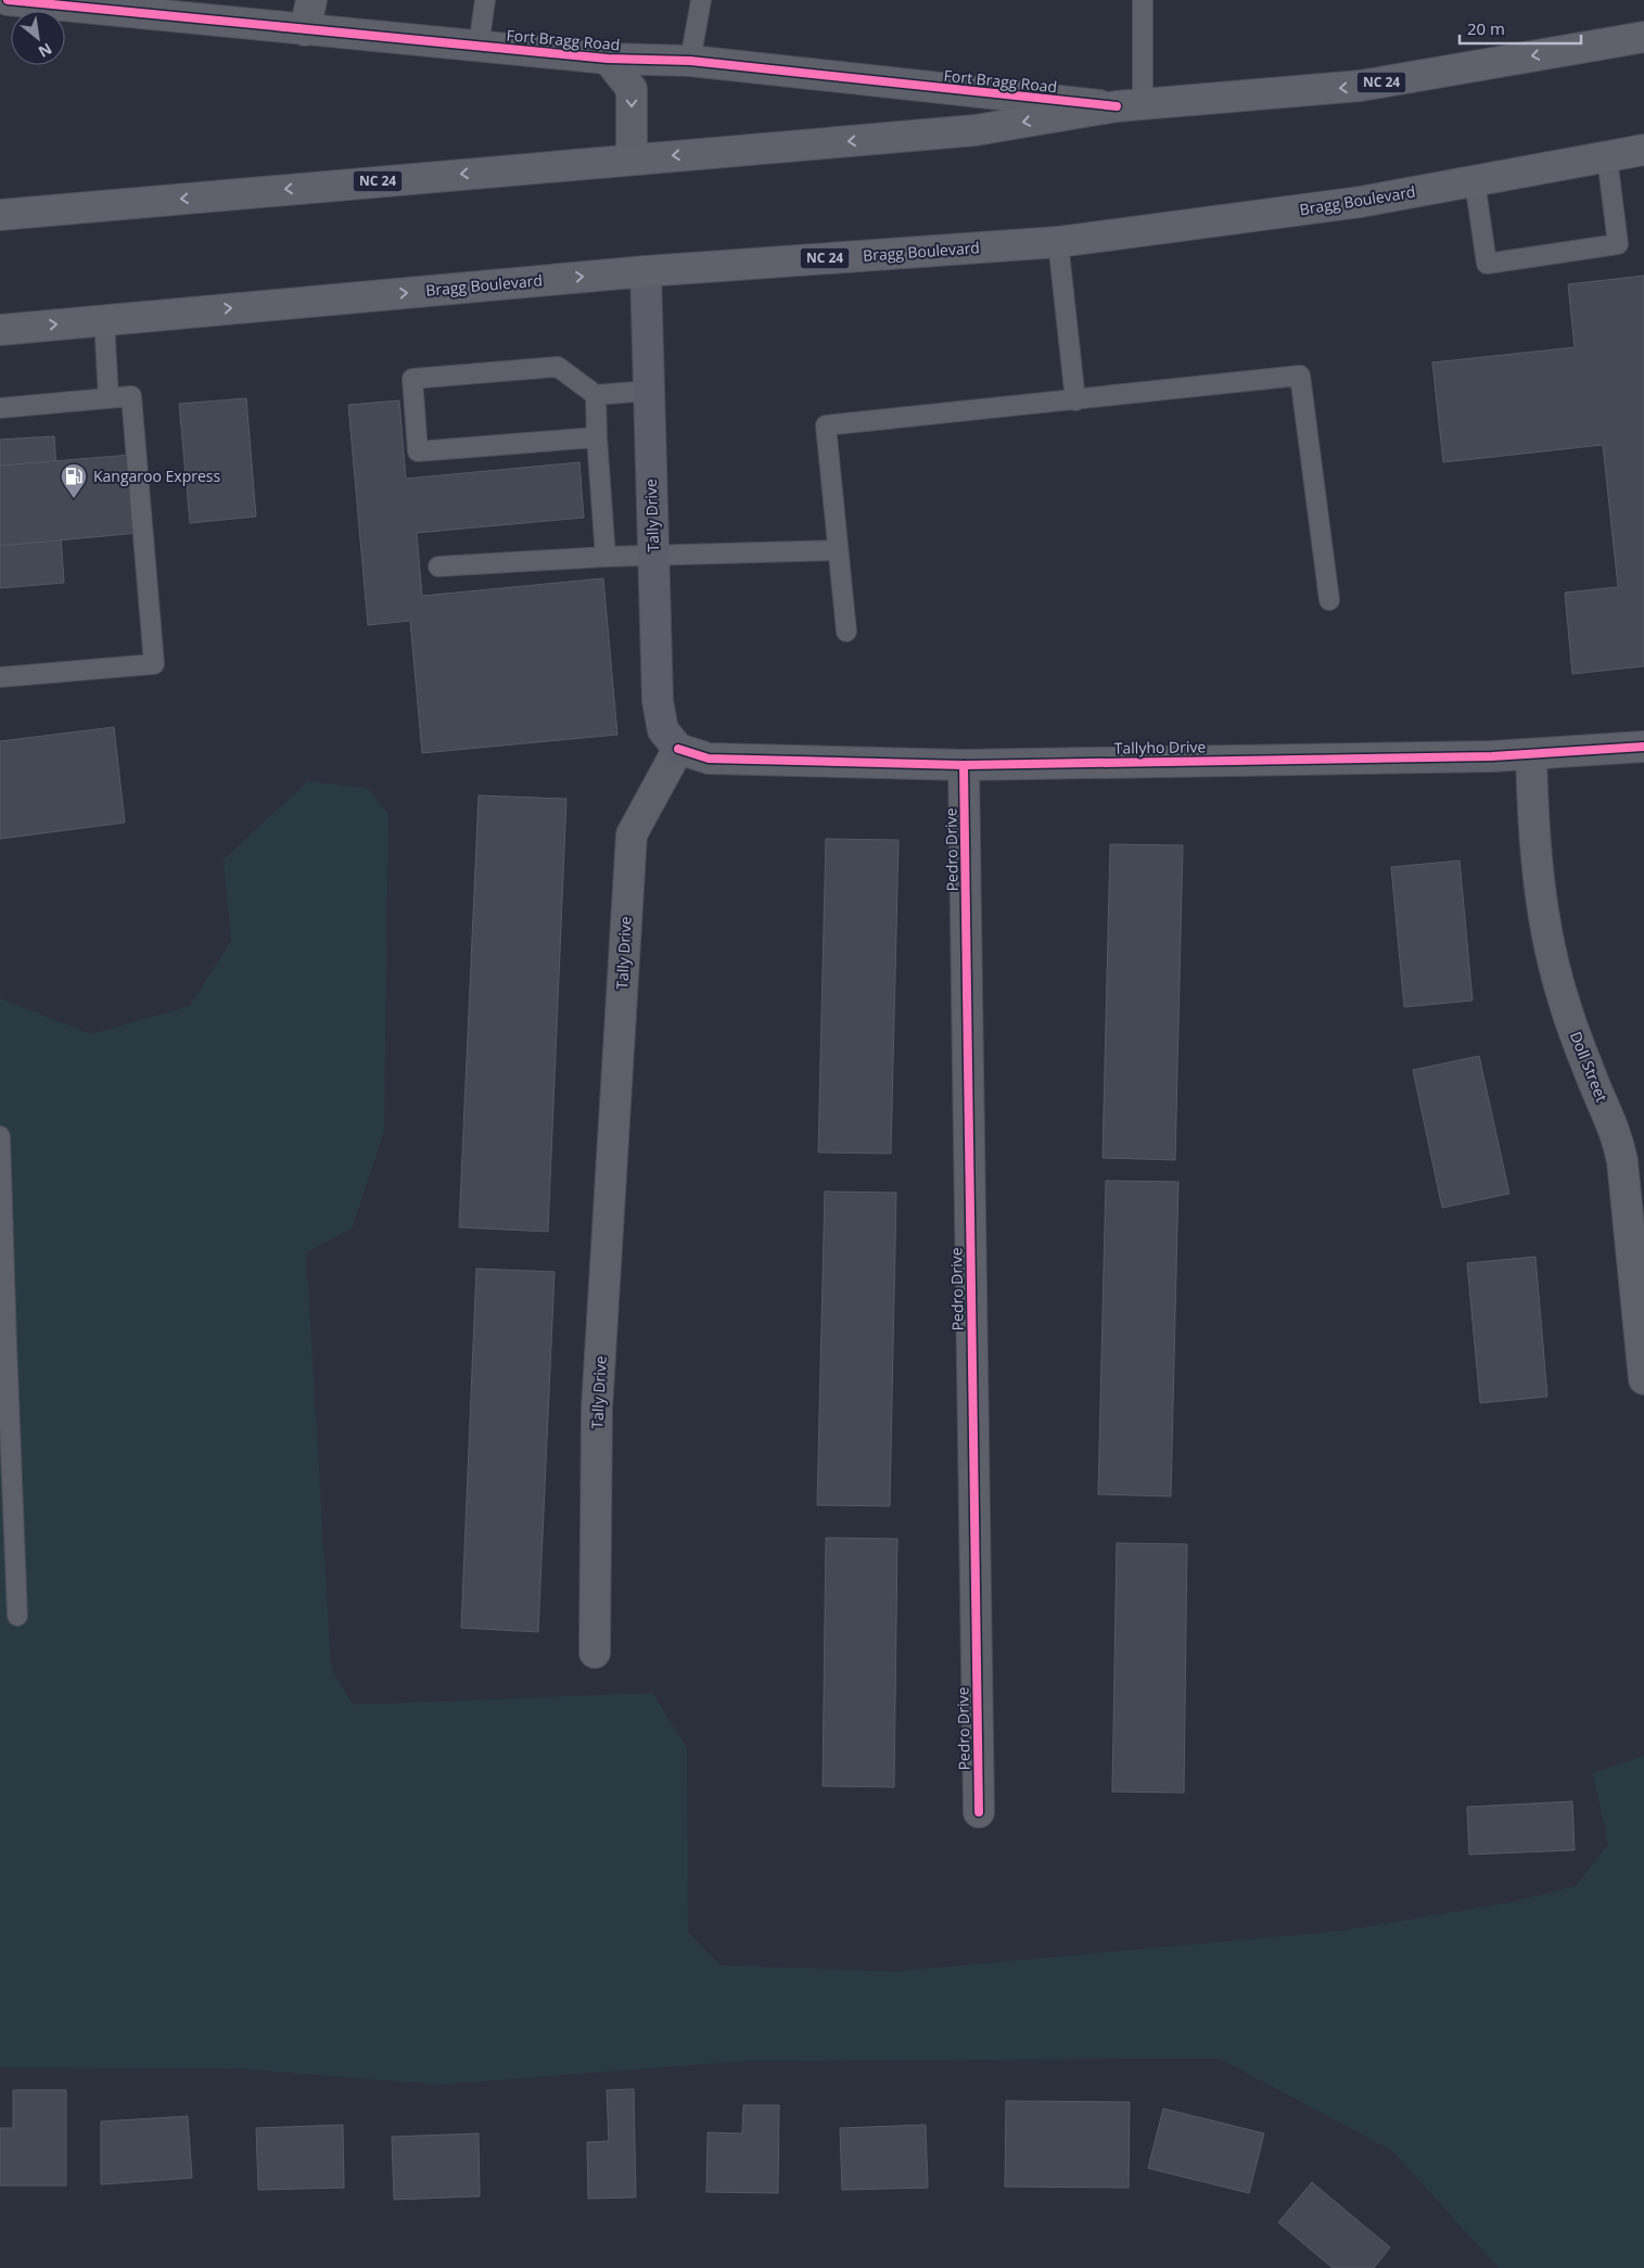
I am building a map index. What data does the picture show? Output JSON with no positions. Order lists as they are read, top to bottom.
{
  "streets": {
    "main road": ["NC 24", "Bragg Boulevard"],
    "street": [
      "Fort Bragg Road",
      "Tally Drive",
      "Tallyho Drive",
      "Pedro Drive",
      "Doll Street"
    ]
  },
  "crossings": [
    ["Fort Bragg Road", "NC 24"],
    ["Bragg Boulevard", "Tally Drive"],
    ["Tally Drive", "Tallyho Drive"],
    ["Tallyho Drive", "Pedro Drive"],
    ["Tallyho Drive", "Doll Street"]
  ],
  "places": {
    "fuel station": ["Kangaroo Express"]
  },
  "scale_bar": "20 m",
  "north": "bottom right"
}
